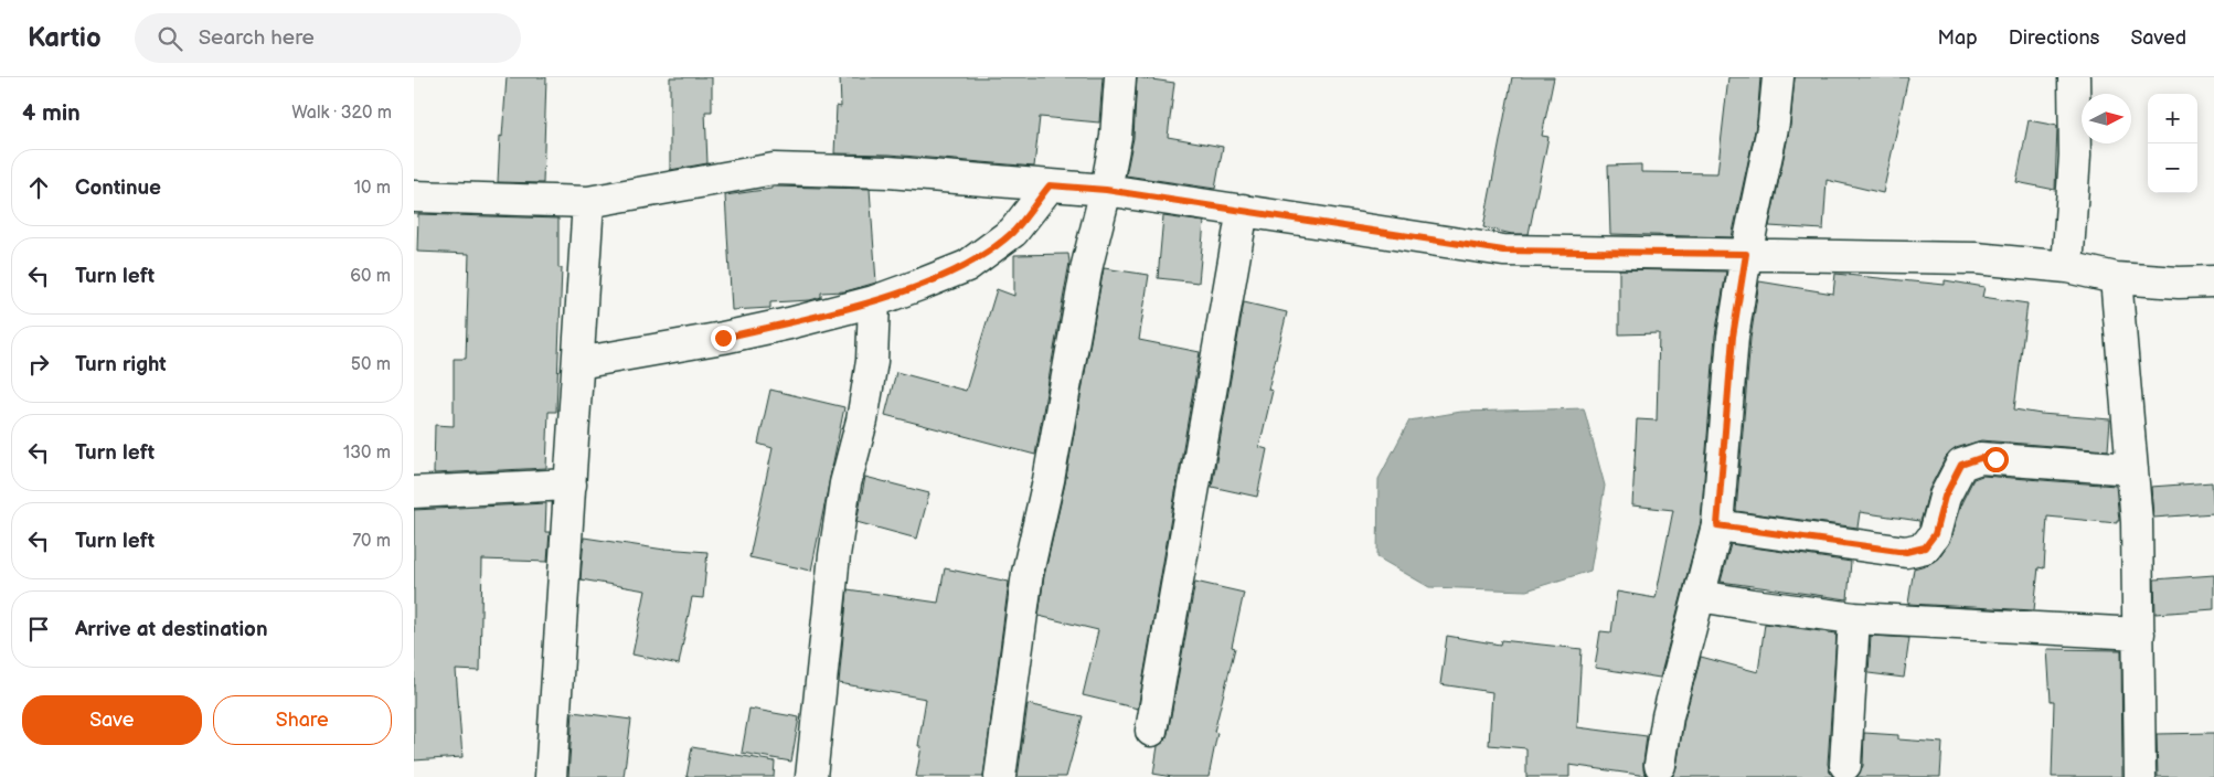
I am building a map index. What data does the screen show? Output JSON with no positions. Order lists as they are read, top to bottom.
{
  "north": "right",
  "page": {
    "header": "Kartio",
    "search": "Search here",
    "nav": ["Map", "Directions", "Saved"],
    "heading": ["4 min", "Walk · 320 m"],
    "map_buttons": ["+", "−"],
    "list": [
      ["Continue", "10 m"],
      ["Turn left", "60 m"],
      ["Turn right", "50 m"],
      ["Turn left", "130 m"],
      ["Turn left", "70 m"],
      "Arrive at destination"
    ],
    "buttons": ["Save", "Share"]
  }
}
